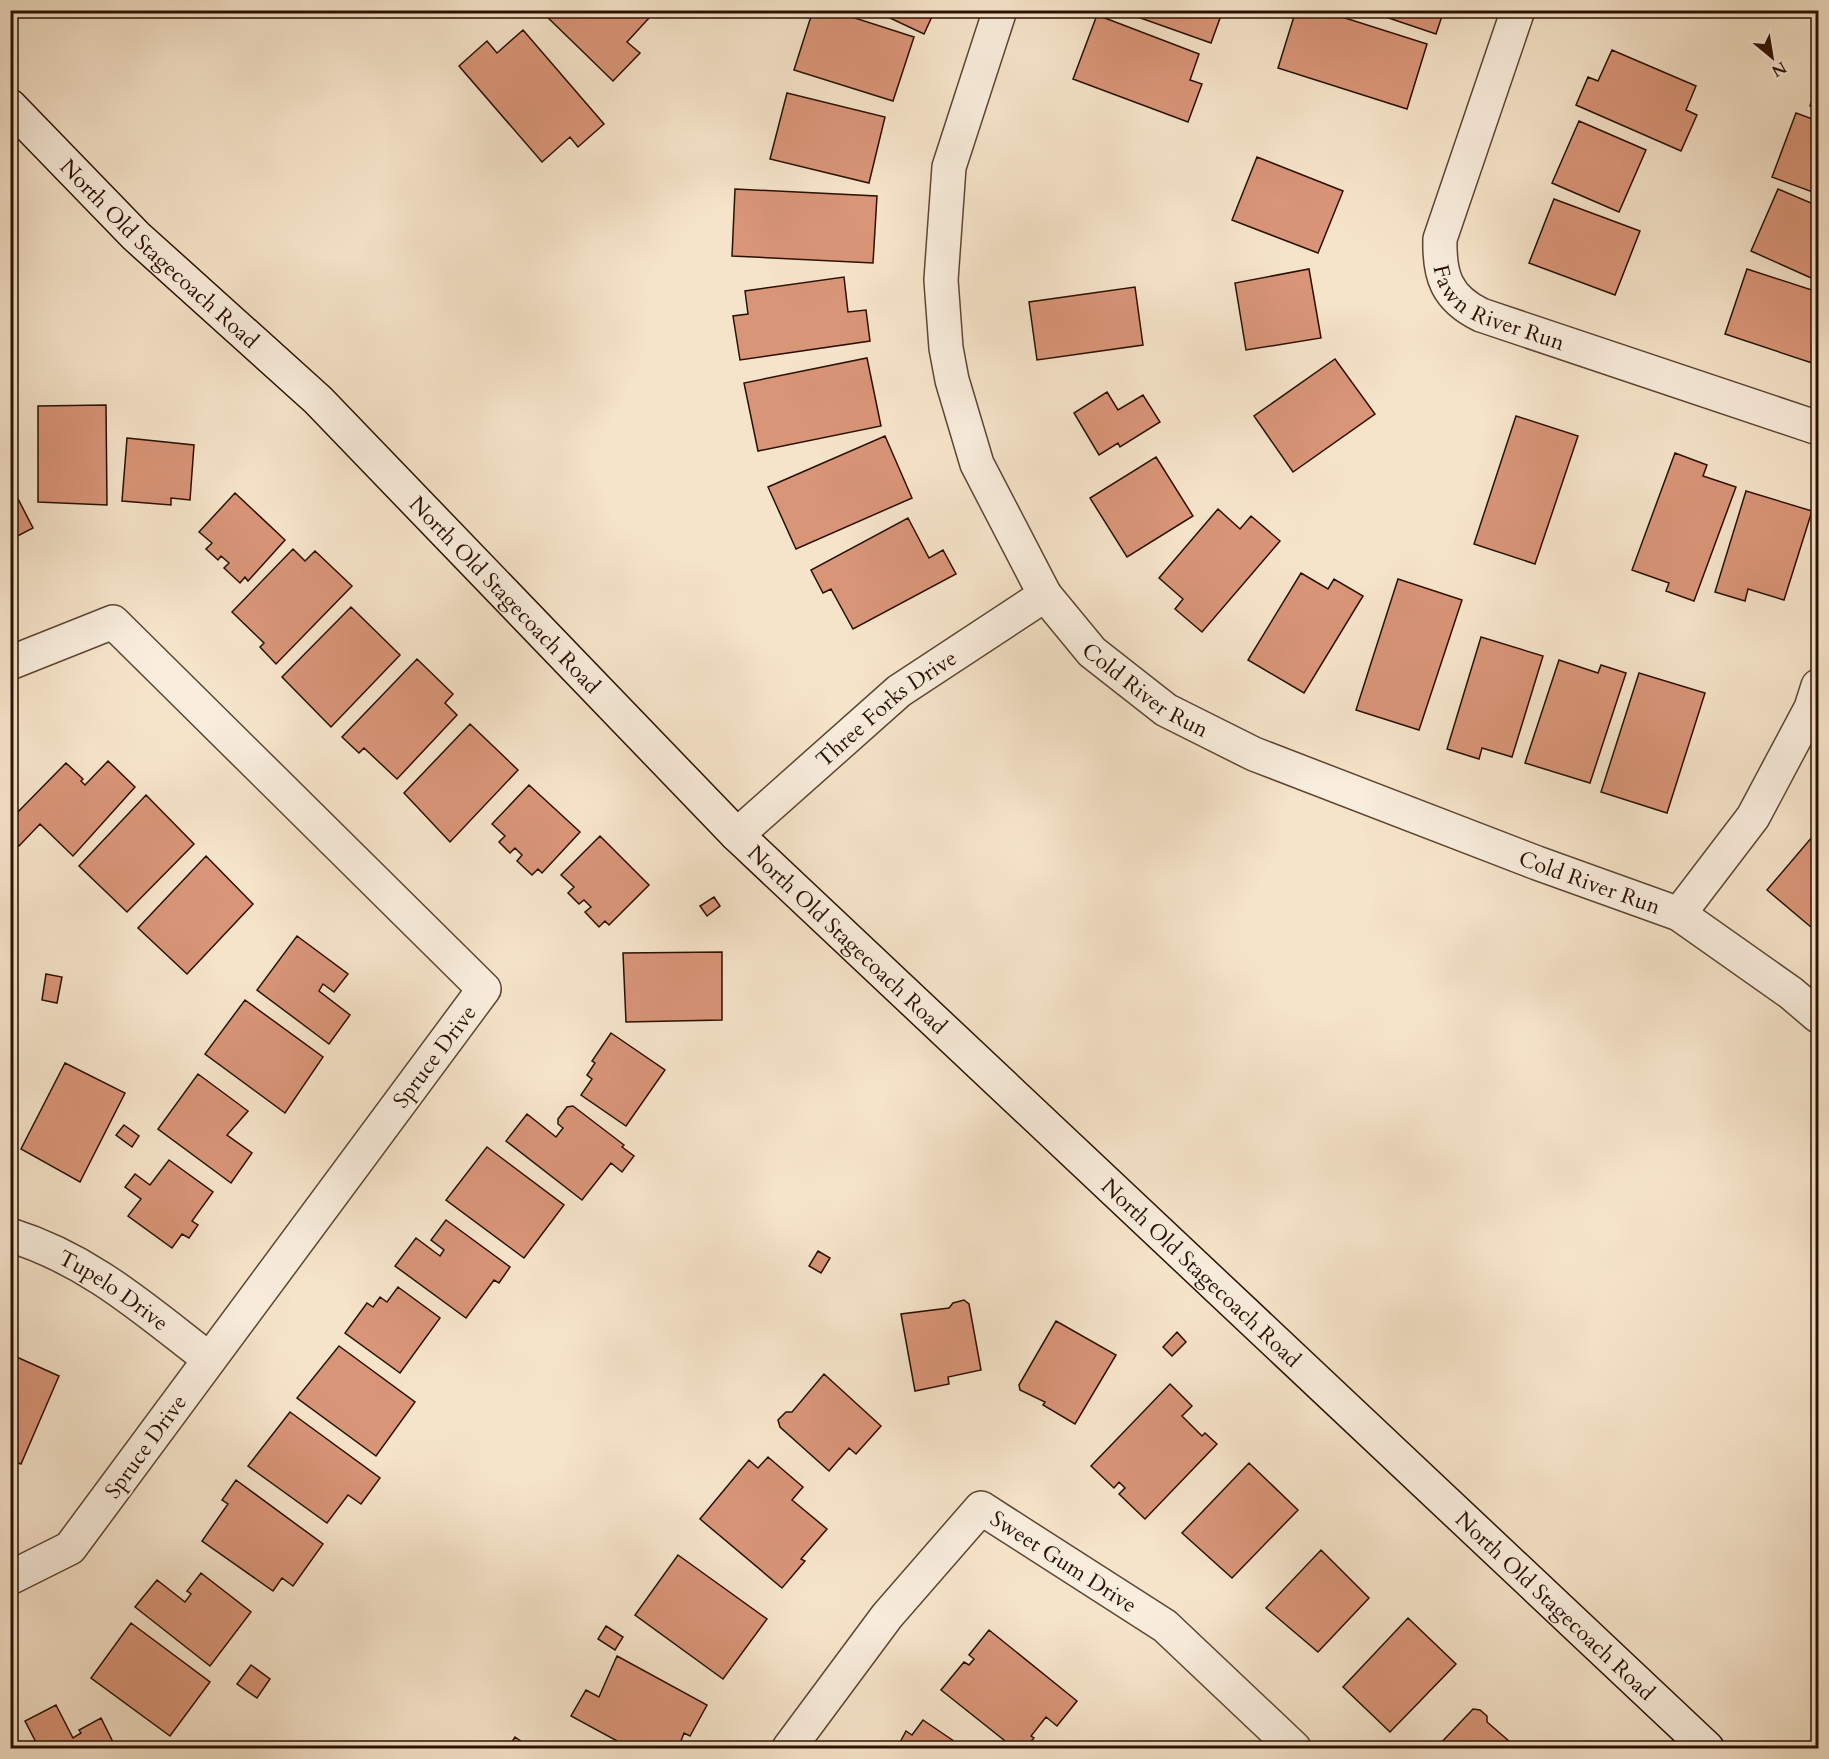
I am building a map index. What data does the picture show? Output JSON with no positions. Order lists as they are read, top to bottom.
{
  "streets": {
    "street": [
      "North Old Stagecoach Road",
      "Fawn River Run",
      "Cold River Run",
      "Three Forks Drive",
      "Spruce Drive",
      "Tupelo Drive",
      "Sweet Gum Drive"
    ]
  },
  "crossings": [
    ["North Old Stagecoach Road", "Three Forks Drive"],
    ["Cold River Run", "Three Forks Drive"],
    ["Spruce Drive", "Tupelo Drive"]
  ],
  "north": "bottom right"
}
